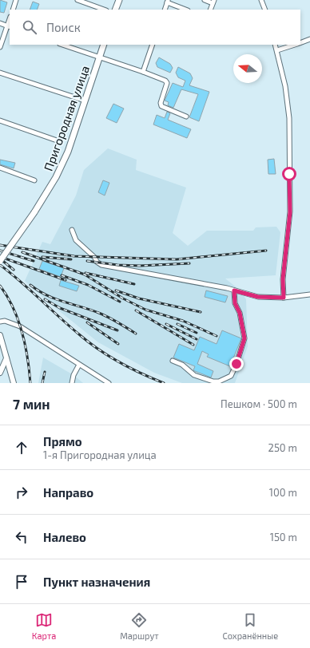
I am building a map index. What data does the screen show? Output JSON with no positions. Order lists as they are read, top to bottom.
{
  "streets": {
    "highway": ["Пригородная улица"]
  },
  "north": "left",
  "page": {
    "search": "Поиск",
    "heading": ["7 мин", "Пешком · 500 m"],
    "list": [
      ["Прямо", "1-я Пригородная улица", "250 m"],
      ["Направо", "100 m"],
      ["Налево", "150 m"],
      "Пункт назначения"
    ],
    "nav": ["Карта", "Маршрут", "Сохранённые"]
  }
}
